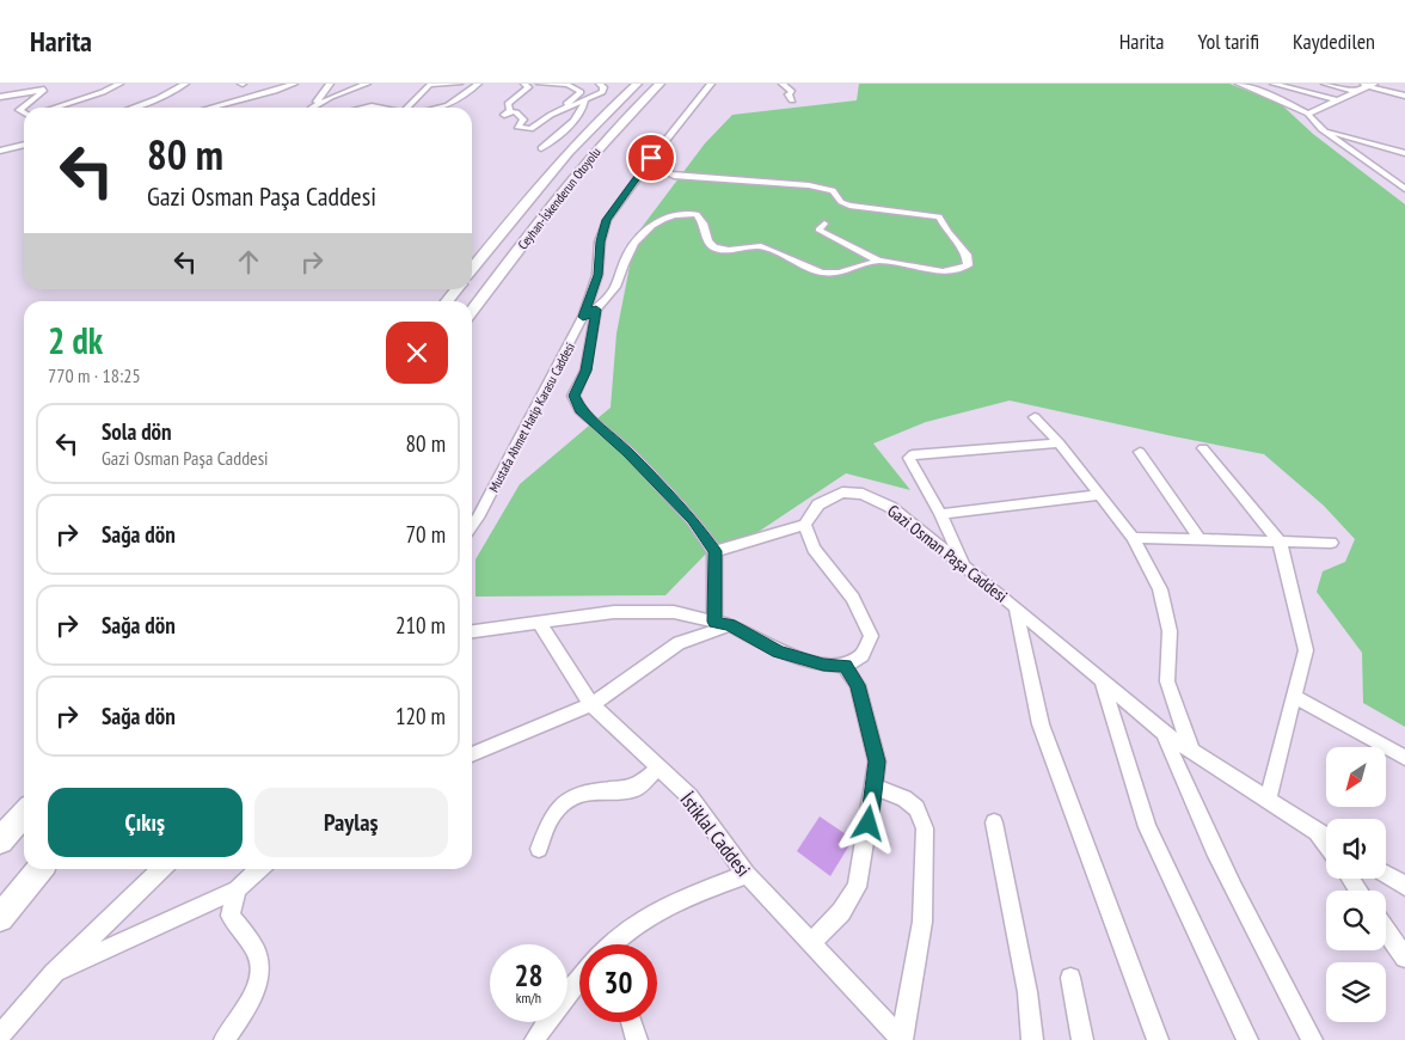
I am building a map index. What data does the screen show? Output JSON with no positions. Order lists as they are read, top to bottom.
{
  "streets": {
    "highway": ["Ceyhan-İskenderun Otoyolu"],
    "street": ["Mustafa Ahmet Hatip Karasu Caddesi", "Gazi Osman Paşa Caddesi", "İstiklal Caddesi"]
  },
  "north": "bottom left",
  "page": {
    "header": "Harita",
    "nav": ["Harita", "Yol tarifi", "Kaydedilen"],
    "turn": ["80 m", "Gazi Osman Paşa Caddesi"],
    "heading": ["2 dk", "770 m · 18:25"],
    "list": [
      {
        "name": "Sola dön",
        "note": "Gazi Osman Paşa Caddesi",
        "value": "80 m"
      },
      {
        "name": "Sağa dön",
        "value": "70 m"
      },
      {
        "name": "Sağa dön",
        "value": "210 m"
      },
      {
        "name": "Sağa dön",
        "value": "120 m"
      }
    ],
    "buttons": ["Çıkış", "Paylaş"],
    "speed": "28 km/h",
    "limit": "30"
  }
}
